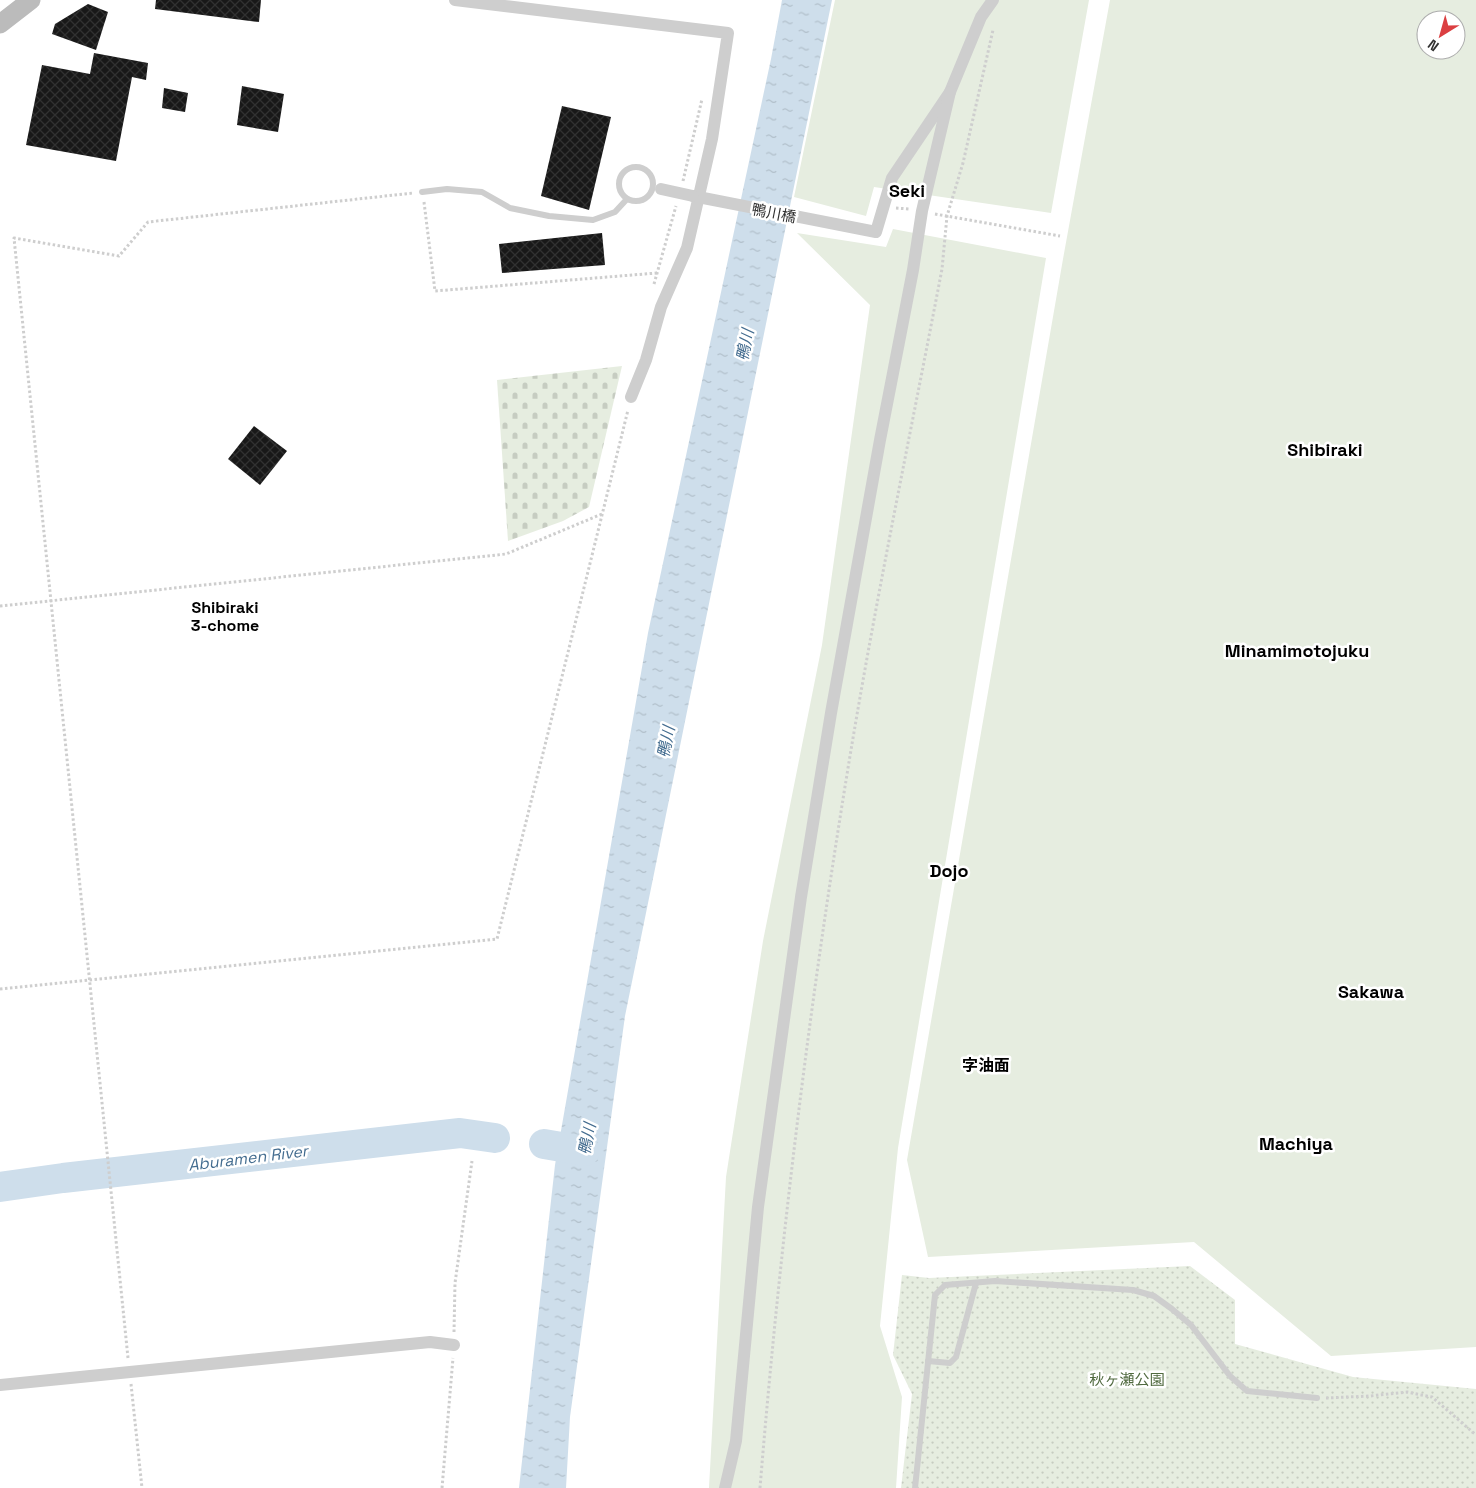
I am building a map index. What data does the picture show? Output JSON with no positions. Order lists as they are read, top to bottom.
{
  "streets": {
    "street": ["鴨川橋"]
  },
  "districts": [
    "Seki",
    "Shibiraki",
    "Shibiraki 3-chome",
    "Minamimotojuku",
    "Dojo",
    "Sakawa",
    "字油面",
    "Machiya"
  ],
  "water": ["鴨川", "Aburamen River"],
  "parks": ["秋ヶ瀬公園"],
  "north": "bottom left"
}
